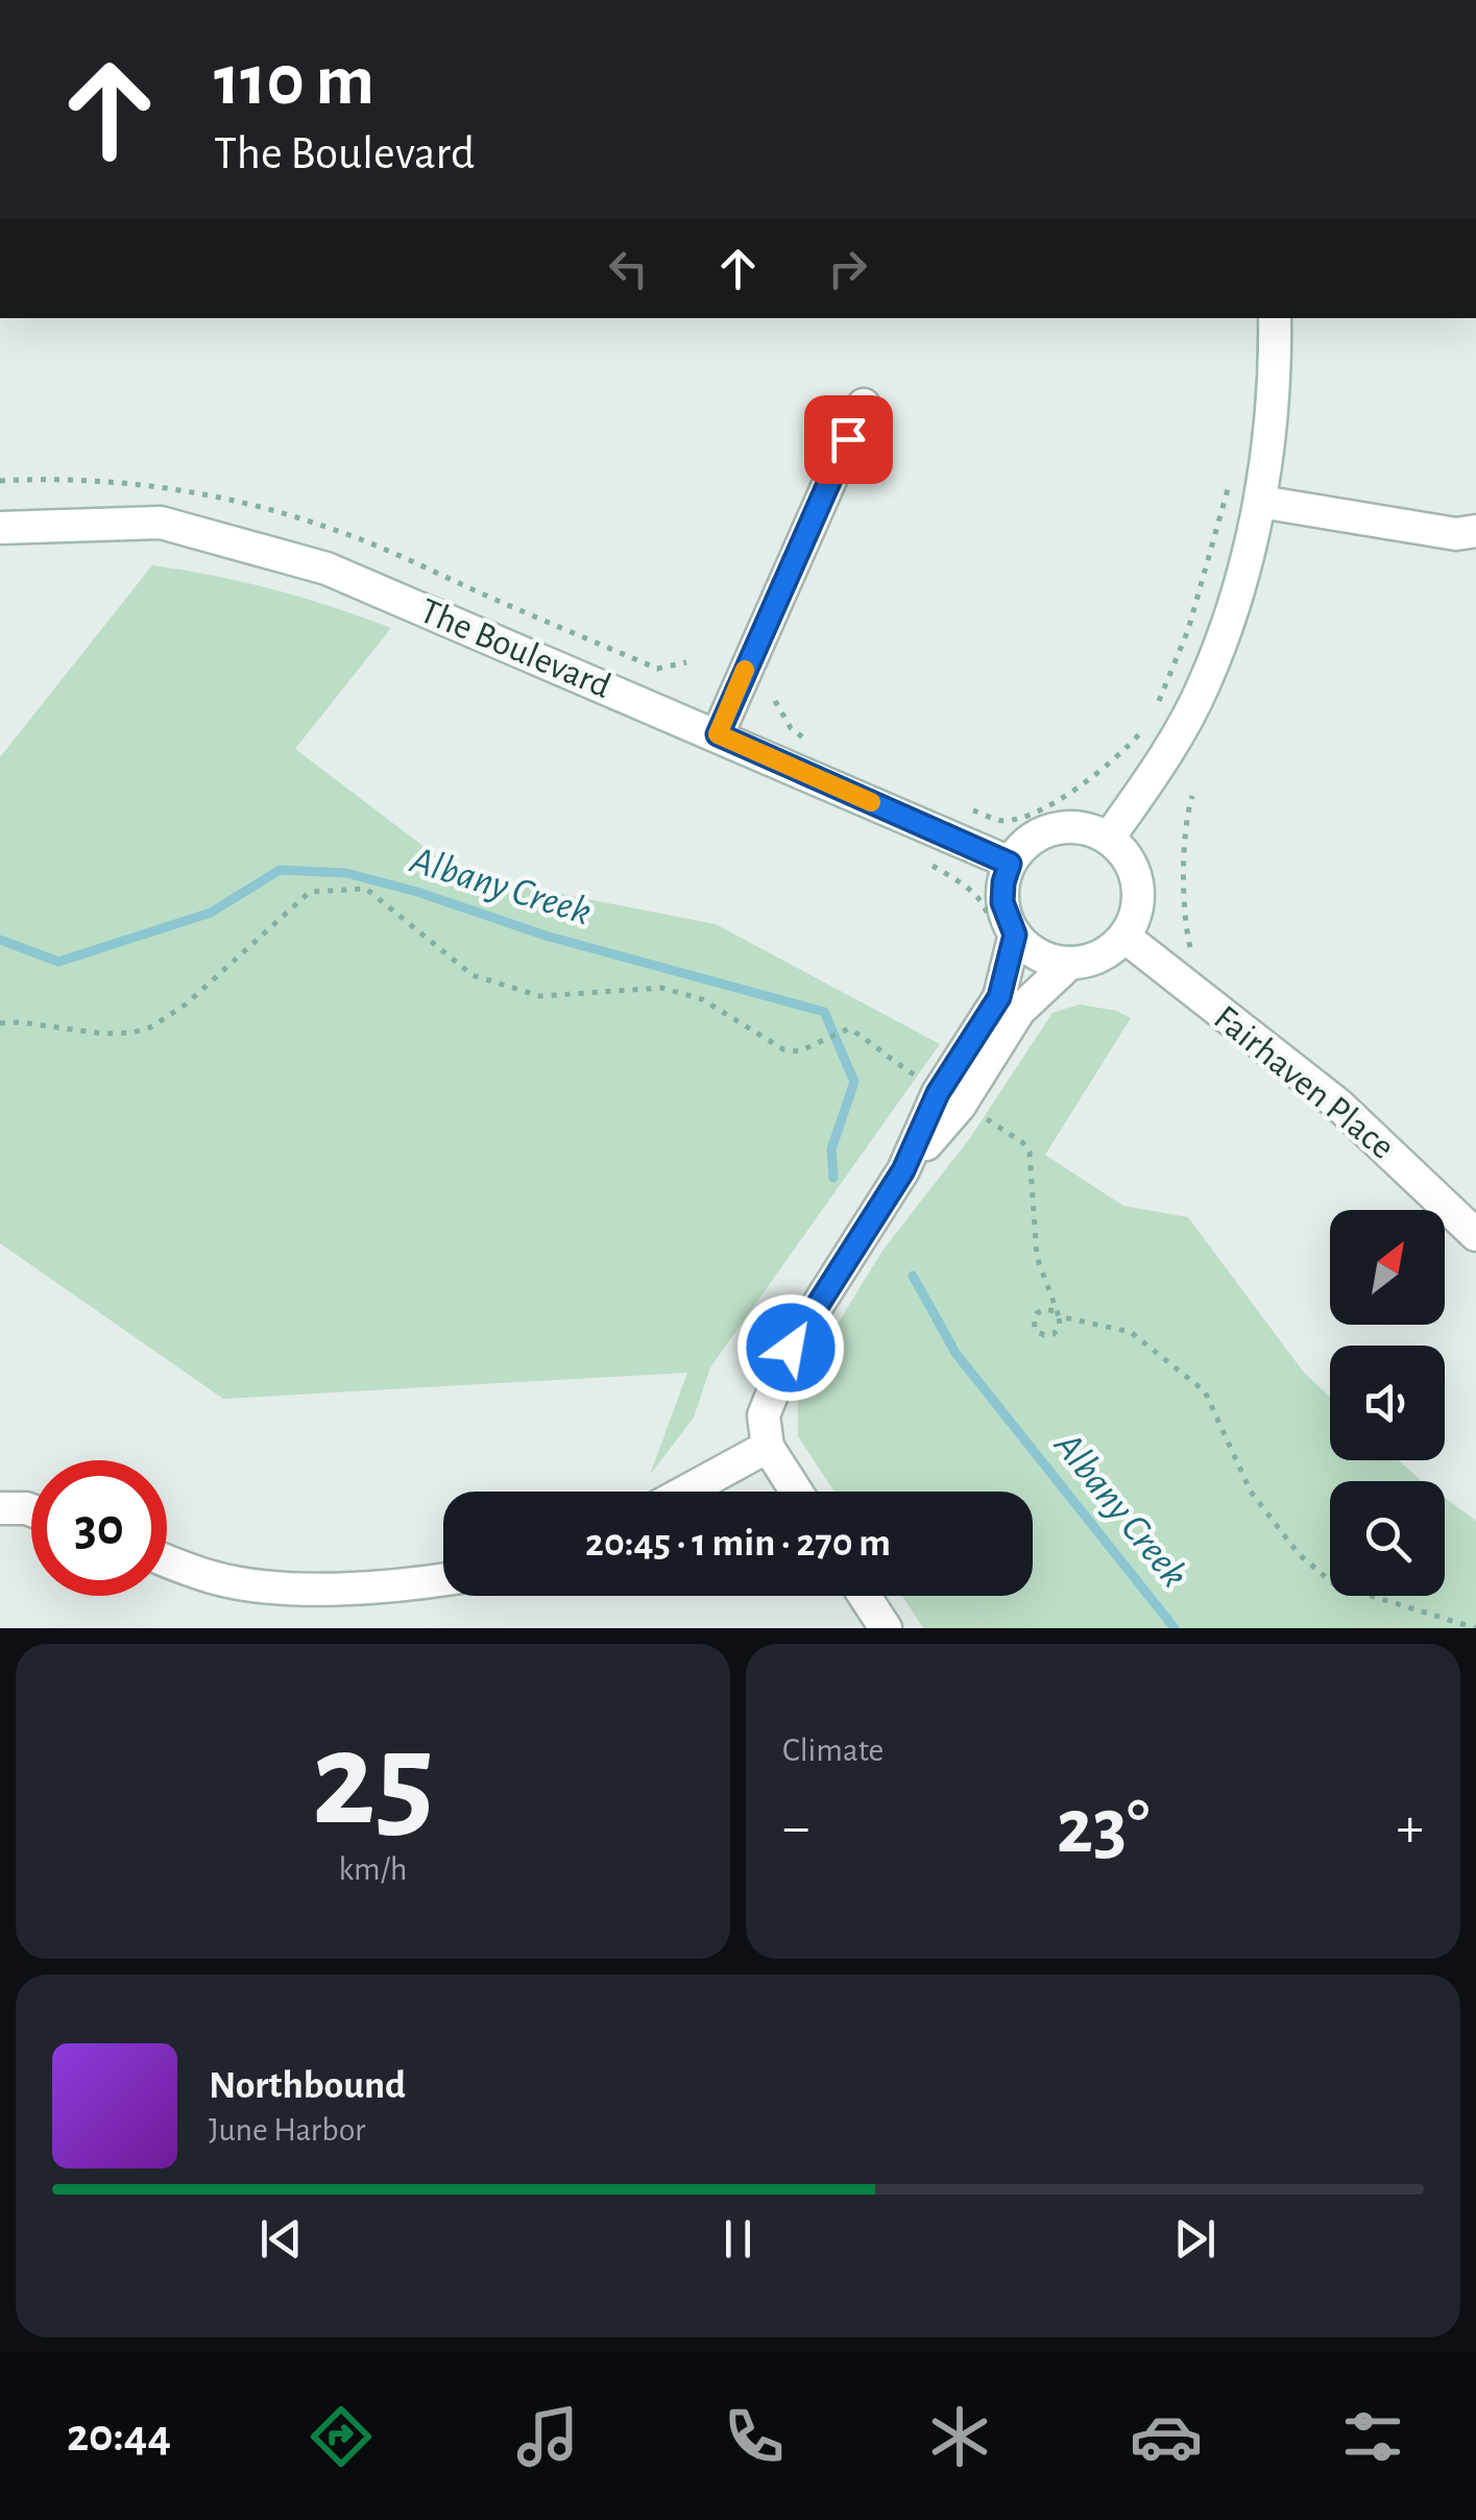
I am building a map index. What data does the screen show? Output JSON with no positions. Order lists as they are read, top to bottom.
{
  "streets": {
    "street": ["The Boulevard", "Fairhaven Place"]
  },
  "crossings": [
    ["The Boulevard", "Fairhaven Place"]
  ],
  "water": ["Albany Creek"],
  "north": "top right",
  "page": {
    "turn": ["110 m", "The Boulevard"],
    "limit": "30",
    "trip": "20:45 · 1 min · 270 m",
    "tile": [
      ["25", "km/h"],
      "Climate"
    ],
    "heat": ["−", "23°", "+"],
    "song": ["Northbound", "June Harbor"],
    "tabs": "20:44"
  }
}
